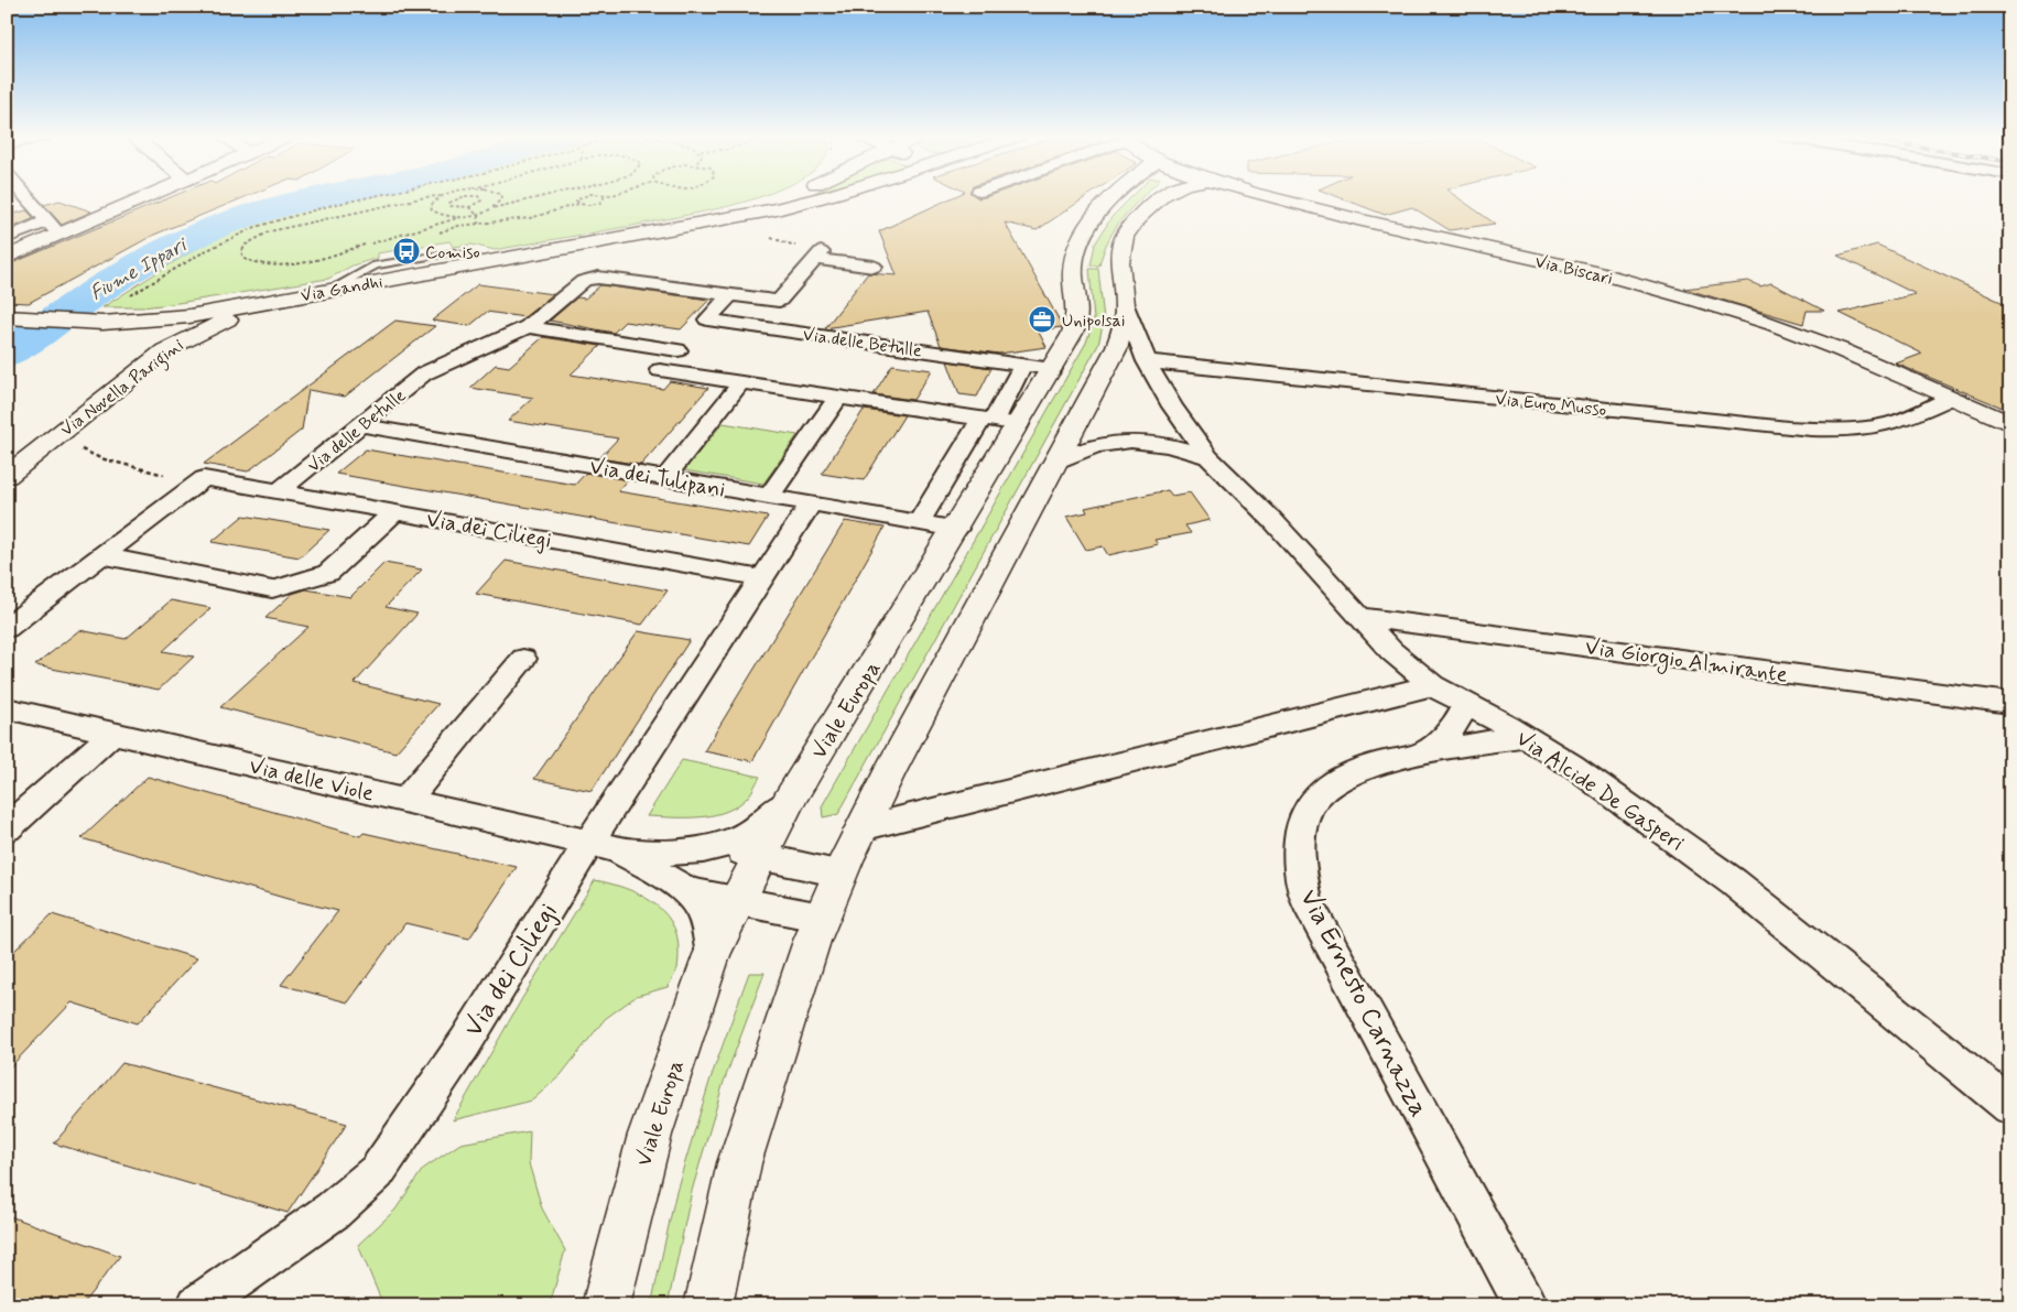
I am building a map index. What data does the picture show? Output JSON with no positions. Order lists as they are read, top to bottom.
{
  "streets": {
    "street": [
      "Via Biscari",
      "Via Gandhi",
      "Via delle Betulle",
      "Via Novella Parigini",
      "Via Euro Musso",
      "Via dei Tulipani",
      "Via dei Ciliegi",
      "Via Giorgio Almirante",
      "Viale Europa",
      "Via delle Viole",
      "Via Alcide De Gasperi",
      "Via Ernesto Carnazza"
    ]
  },
  "crossings": [
    ["Via Biscari", "Via Euro Musso"],
    ["Via Gandhi", "Via Novella Parigini"],
    ["Via delle Betulle", "Via dei Tulipani"],
    ["Via delle Betulle", "Via dei Ciliegi"],
    ["Via delle Betulle", "Viale Europa"],
    ["Via Euro Musso", "Via Alcide De Gasperi"],
    ["Via dei Tulipani", "Via dei Ciliegi"],
    ["Via dei Tulipani", "Viale Europa"],
    ["Via dei Ciliegi", "Via delle Viole"],
    ["Via Giorgio Almirante", "Via Alcide De Gasperi"],
    ["Via Alcide De Gasperi", "Via Ernesto Carnazza"]
  ],
  "water": ["Fiume Ippari"],
  "places": {
    "bus stop": ["Comiso"],
    "office": ["Unipolsai"]
  }
}
